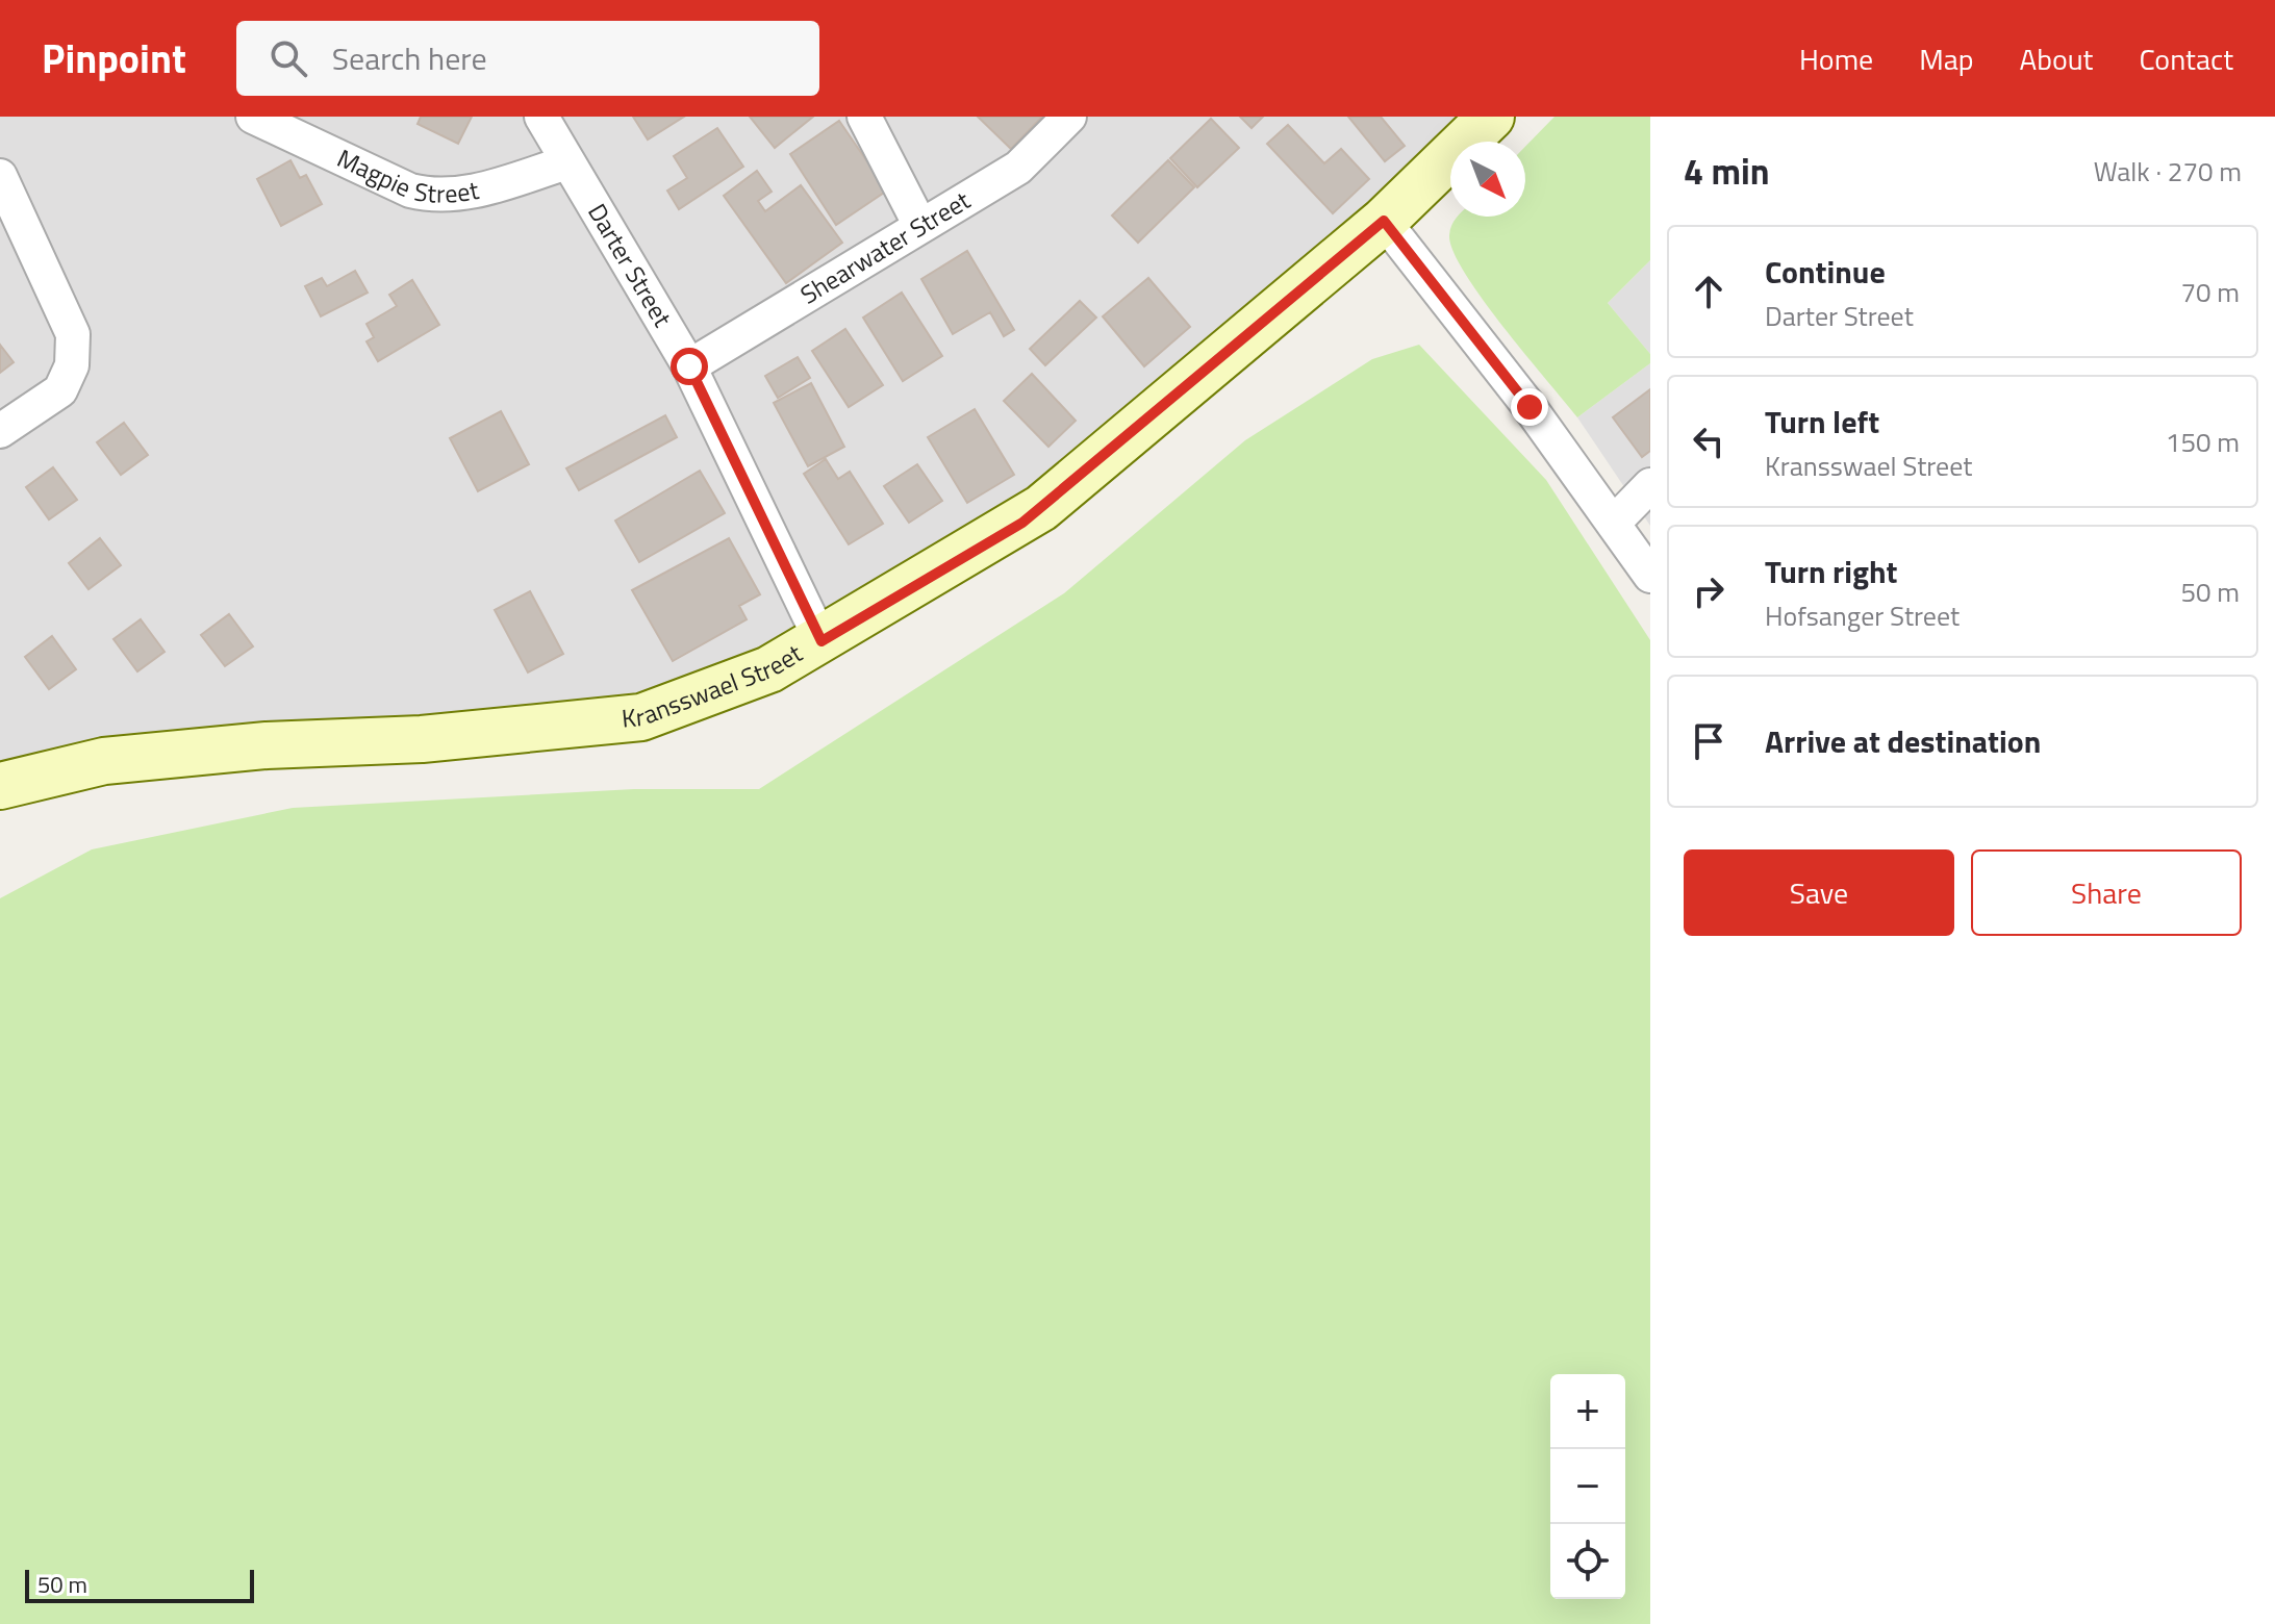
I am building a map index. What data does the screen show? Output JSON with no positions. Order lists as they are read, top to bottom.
{
  "streets": {
    "street": [
      "Magpie Street",
      "Shearwater Street",
      "Darter Street",
      "Kransswael Street"
    ]
  },
  "crossings": [
    ["Magpie Street", "Darter Street"],
    ["Shearwater Street", "Darter Street"],
    ["Darter Street", "Kransswael Street"]
  ],
  "scale_bar": "50 m",
  "north": "bottom right",
  "page": {
    "header": "Pinpoint",
    "search": "Search here",
    "nav": [
      "Home",
      "Map",
      "About",
      "Contact"
    ],
    "heading": ["4 min", "Walk · 270 m"],
    "list": [
      ["Continue", "Darter Street", "70 m"],
      ["Turn left", "Kransswael Street", "150 m"],
      ["Turn right", "Hofsanger Street", "50 m"],
      "Arrive at destination"
    ],
    "buttons": ["Save", "Share"],
    "map_buttons": ["+", "−"],
    "scale": "50 m"
  }
}
